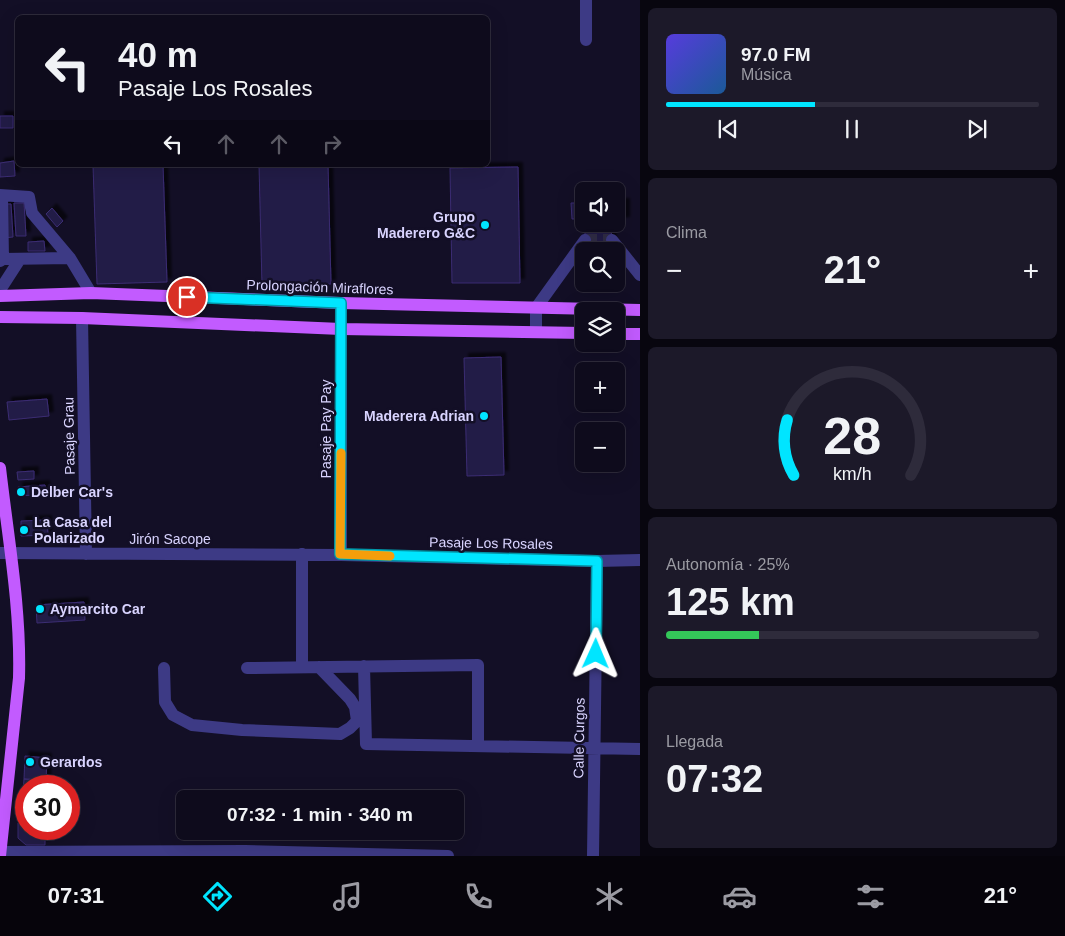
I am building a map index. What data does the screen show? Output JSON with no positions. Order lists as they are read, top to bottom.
{
  "streets": {
    "main road": ["Prolongación Miraflores"],
    "street": [
      "Pasaje Pay Pay",
      "Pasaje Grau",
      "Jirón Sacope",
      "Pasaje Los Rosales",
      "Calle Curgos"
    ]
  },
  "crossings": [
    ["Prolongación Miraflores", "Pasaje Pay Pay"],
    ["Pasaje Pay Pay", "Jirón Sacope"],
    ["Pasaje Pay Pay", "Pasaje Los Rosales"],
    ["Pasaje Grau", "Jirón Sacope"],
    ["Jirón Sacope", "Pasaje Los Rosales"],
    ["Pasaje Los Rosales", "Calle Curgos"]
  ],
  "places": [
    "Grupo Maderero G&C",
    "Maderera Adrian",
    "Delber Car's",
    "La Casa del Polarizado",
    "Aymarcito Car",
    "Gerardos"
  ],
  "page": {
    "turn": ["40 m", "Pasaje Los Rosales"],
    "song": ["97.0 FM", "Música"],
    "tile": [
      "Clima",
      ["Autonomía · 25%", "125 km"],
      ["Llegada", "07:32"]
    ],
    "map_buttons": ["+", "−"],
    "heat": ["−", "21°", "+"],
    "limit": "30",
    "trip": "07:32 · 1 min · 340 m",
    "tabs": ["07:31", "21°"],
    "gauge": ["28", "km/h"]
  }
}
